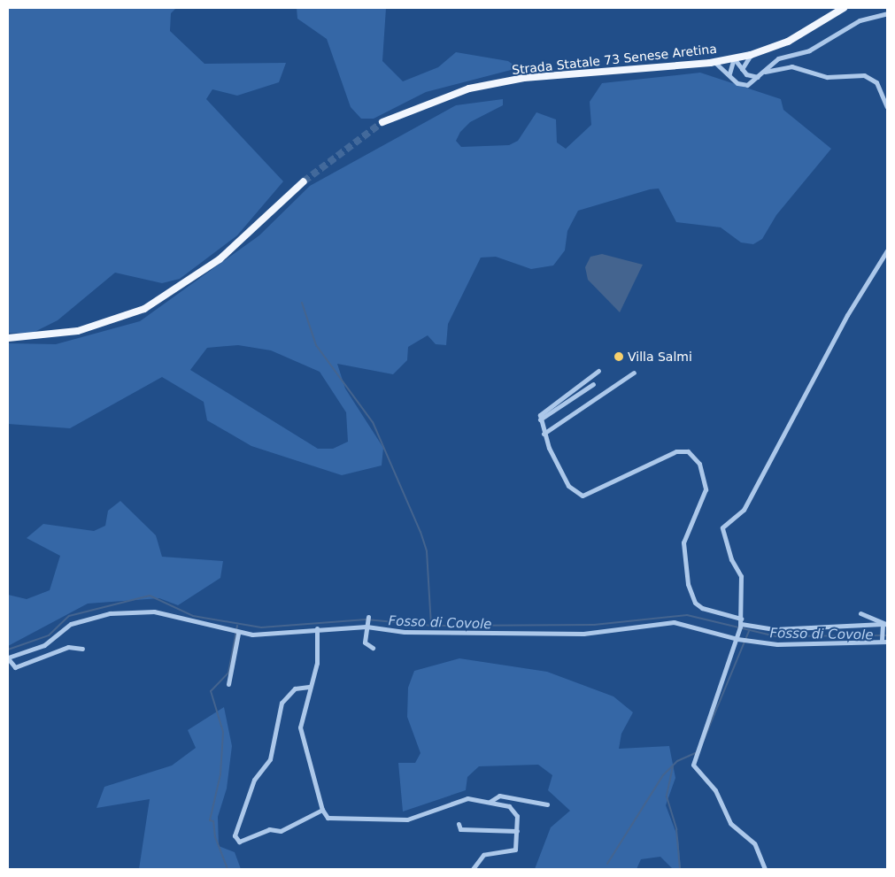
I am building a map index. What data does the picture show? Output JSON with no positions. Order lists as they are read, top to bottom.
{
  "streets": {
    "main road": ["Strada Statale 73 Senese Aretina"]
  },
  "water": ["Fosso di Covole"],
  "places": ["Villa Salmi"]
}
